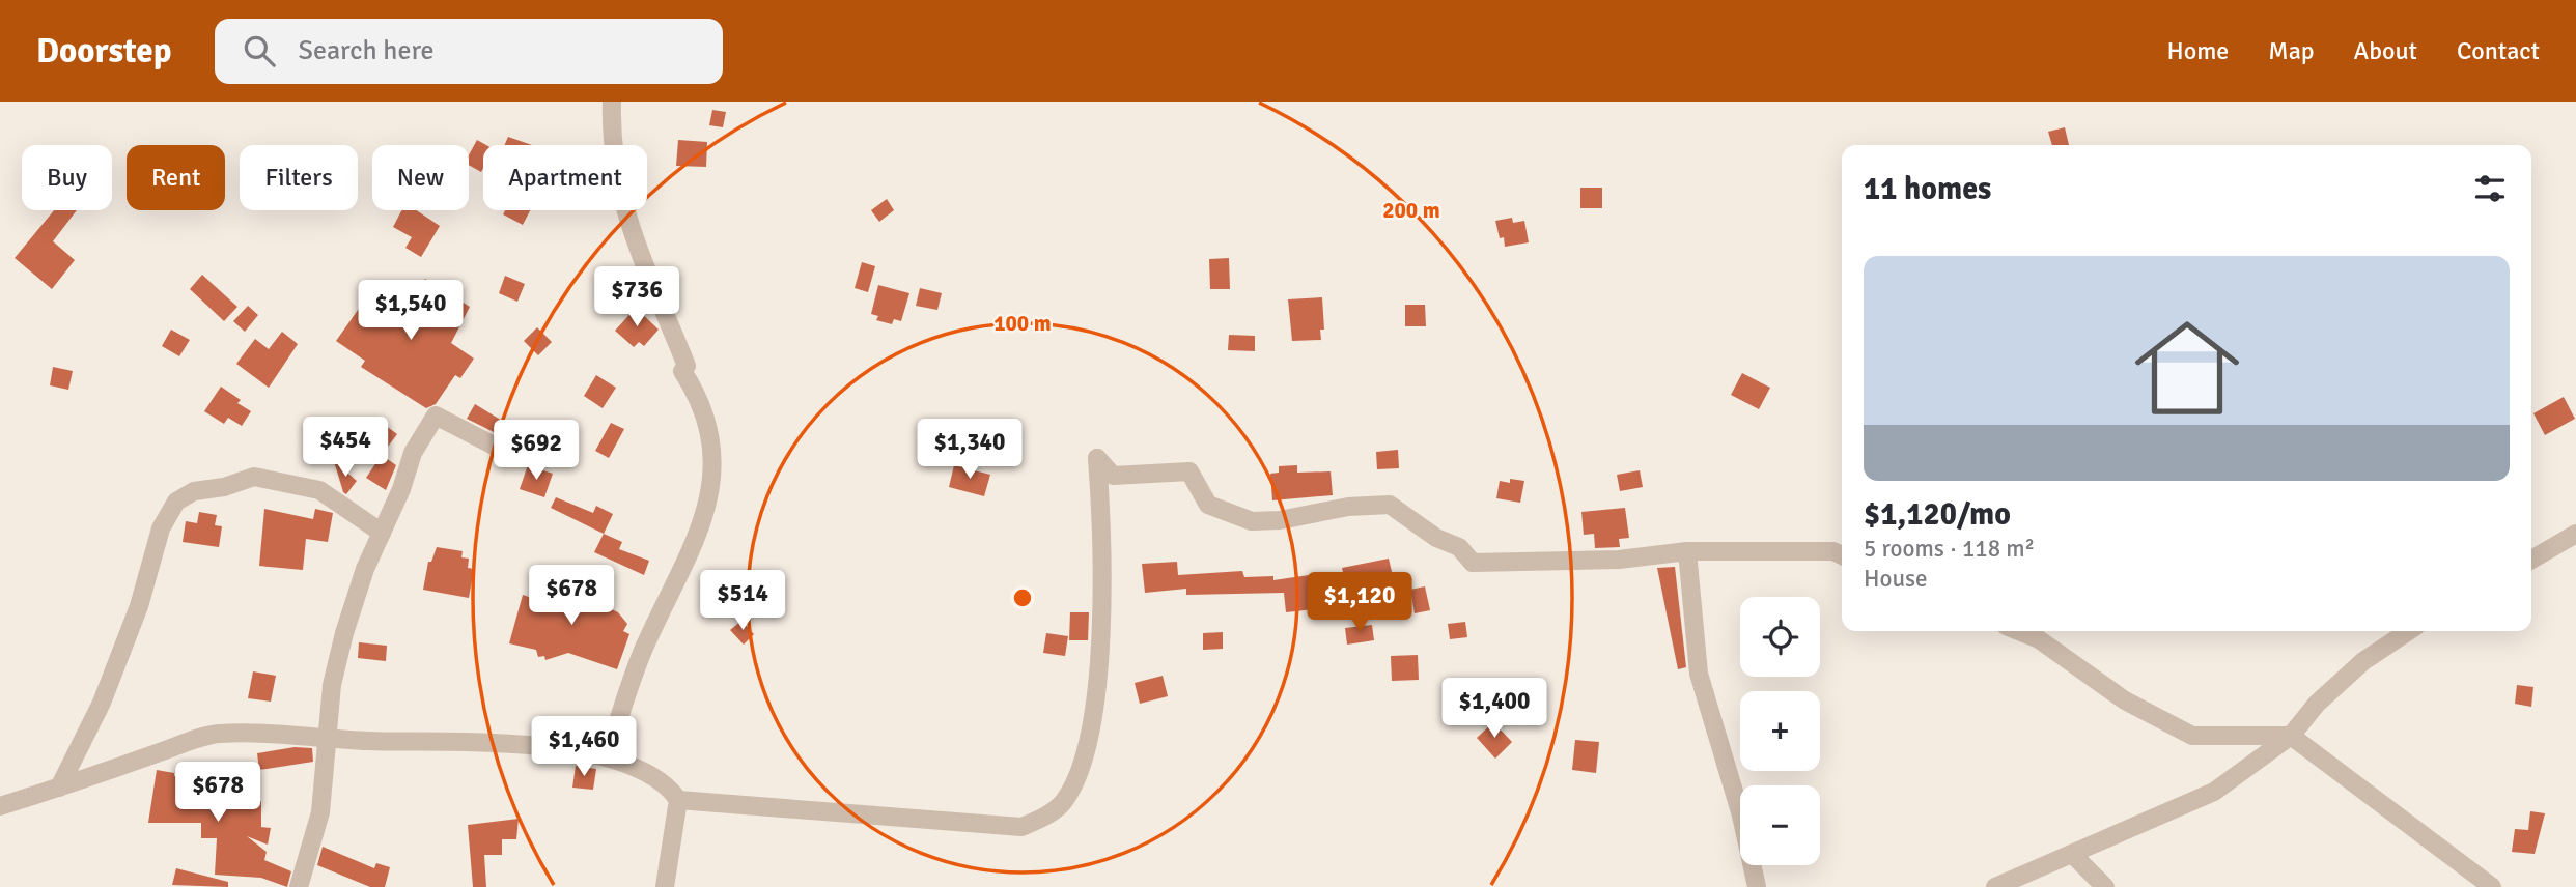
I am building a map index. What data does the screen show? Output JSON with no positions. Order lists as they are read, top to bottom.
{
  "page": {
    "header": "Doorstep",
    "search": "Search here",
    "nav": [
      "Home",
      "Map",
      "About",
      "Contact"
    ],
    "chip": [
      "Buy",
      "Rent",
      "Filters",
      "New",
      "Apartment"
    ],
    "heading": "11 homes",
    "list": [
      {
        "name": "$1,120/mo",
        "note": "5 rooms · 118 m² · House"
      }
    ],
    "price": [
      "$736",
      "$1,540",
      "$454",
      "$1,340",
      "$692",
      "$678",
      "$514",
      "$1,120",
      "$1,400",
      "$1,460",
      "$678"
    ],
    "map_buttons": ["+", "−"]
  },
  "rings": ["200 m", "100 m"]
}
